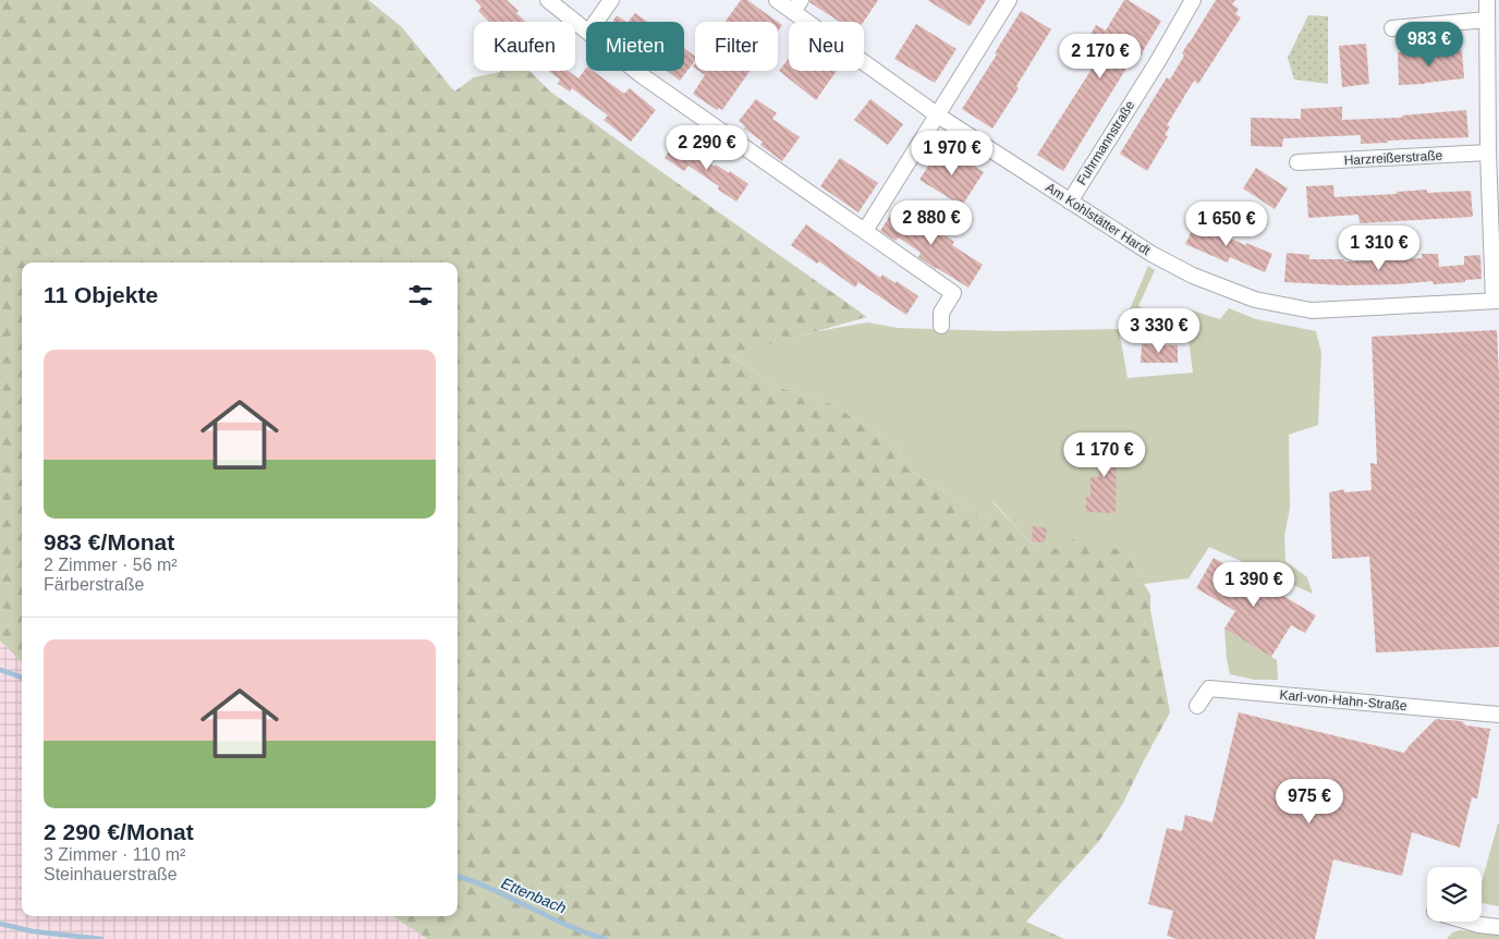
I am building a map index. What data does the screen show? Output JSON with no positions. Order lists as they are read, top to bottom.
{
  "streets": {
    "street": [
      "Fuhrmannstraße",
      "Harzreißerstraße",
      "Am Kohlstätter Hardt",
      "Karl-von-Hahn-Straße"
    ]
  },
  "crossings": [
    ["Fuhrmannstraße", "Am Kohlstätter Hardt"]
  ],
  "water": ["Ettenbach"],
  "page": {
    "price": [
      "983 €",
      "2 170 €",
      "2 290 €",
      "1 970 €",
      "2 880 €",
      "1 650 €",
      "1 310 €",
      "3 330 €",
      "1 170 €",
      "1 390 €",
      "975 €"
    ],
    "chip": [
      "Kaufen",
      "Mieten",
      "Filter",
      "Neu"
    ],
    "heading": "11 Objekte",
    "list": [
      {
        "name": "983 €/Monat",
        "note": "2 Zimmer · 56 m² · Färberstraße"
      },
      {
        "name": "2 290 €/Monat",
        "note": "3 Zimmer · 110 m² · Steinhauerstraße"
      }
    ]
  }
}
